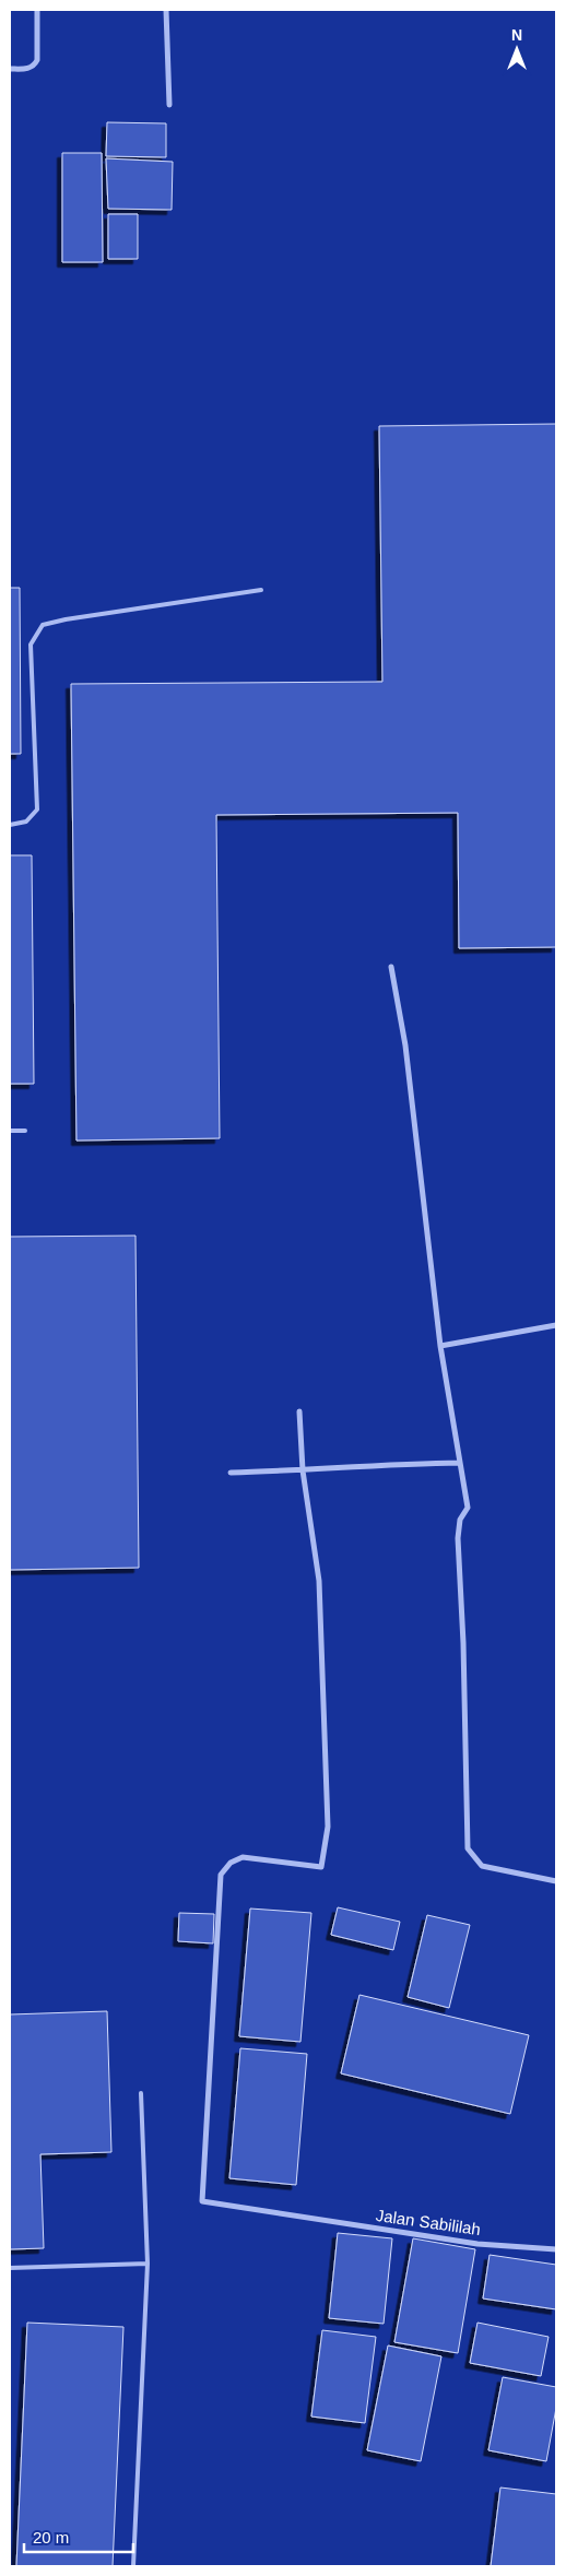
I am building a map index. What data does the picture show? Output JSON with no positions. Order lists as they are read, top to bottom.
{
  "streets": {
    "street": ["Jalan Sabililah"]
  },
  "scale_bar": "20 m",
  "north": "top"
}
